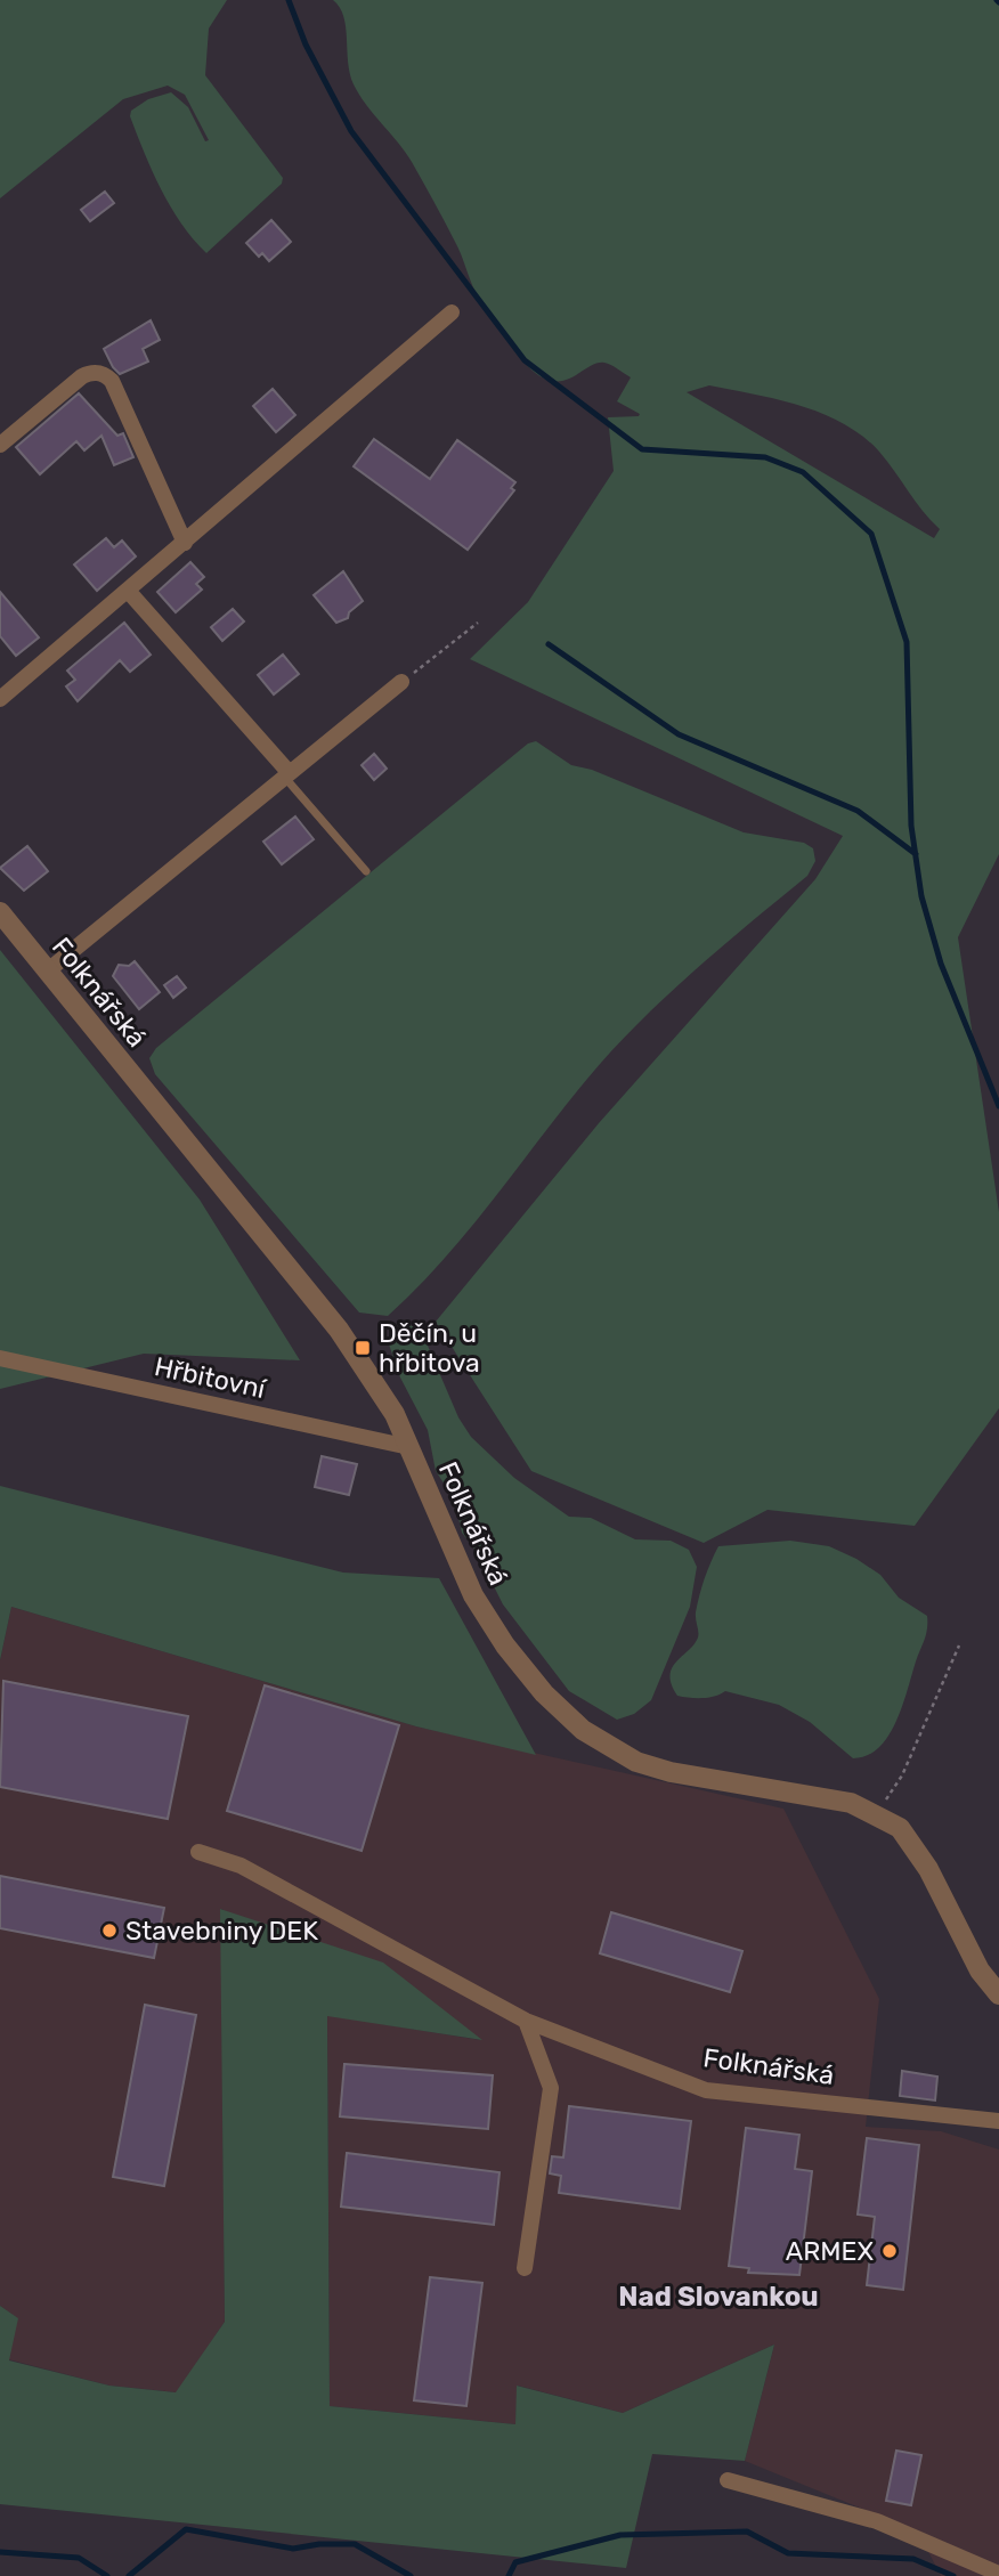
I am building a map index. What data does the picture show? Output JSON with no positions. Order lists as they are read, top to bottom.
{
  "streets": {
    "street": ["Folknářská", "Hřbitovní"]
  },
  "crossings": [
    ["Folknářská", "Hřbitovní"]
  ],
  "districts": ["Nad Slovankou"],
  "places": {
    "transit": ["Děčín, u hřbitova"],
    "other": ["Stavebniny DEK", "ARMEX"]
  }
}
